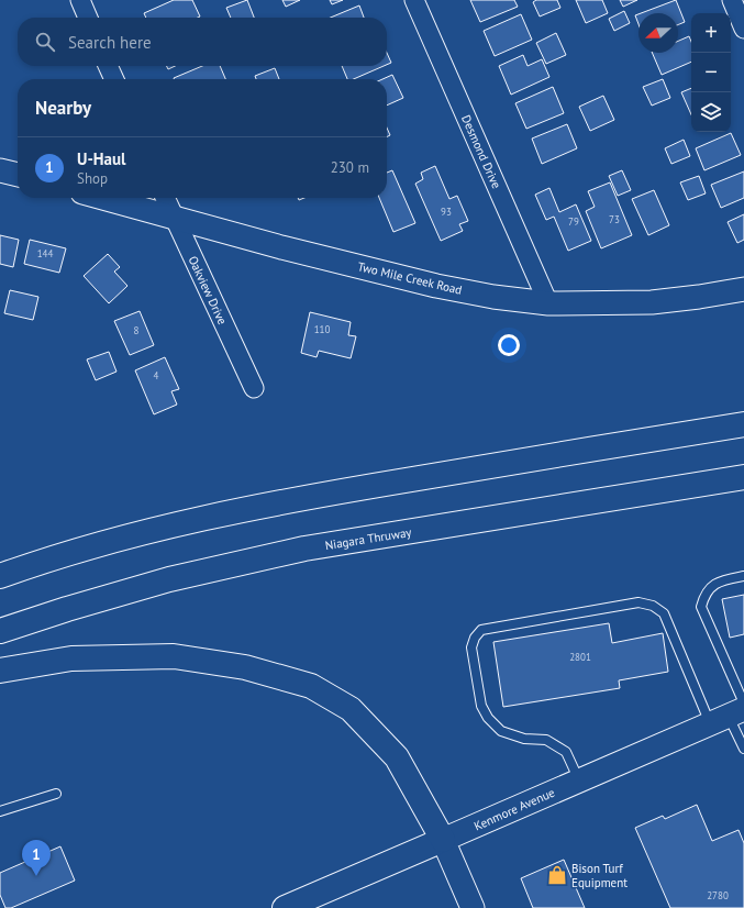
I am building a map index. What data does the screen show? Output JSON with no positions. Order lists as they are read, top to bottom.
{
  "streets": {
    "main road": ["Niagara Thruway", "Kenmore Avenue"],
    "street": ["Desmond Drive", "Two Mile Creek Road", "Oakview Drive"]
  },
  "crossings": [
    ["Desmond Drive", "Two Mile Creek Road"],
    ["Two Mile Creek Road", "Oakview Drive"]
  ],
  "places": {
    "shop": ["Bison Turf Equipment"]
  },
  "house_numbers": [
    "93",
    "73",
    "79",
    "144",
    "110",
    "8",
    "4",
    "2801",
    "2780"
  ],
  "north": "left",
  "page": {
    "map_buttons": ["+", "−"],
    "search": "Search here",
    "heading": "Nearby",
    "list": [
      {
        "mark": "1",
        "name": "U-Haul",
        "note": "Shop",
        "value": "230 m"
      }
    ],
    "pins": "1"
  }
}
